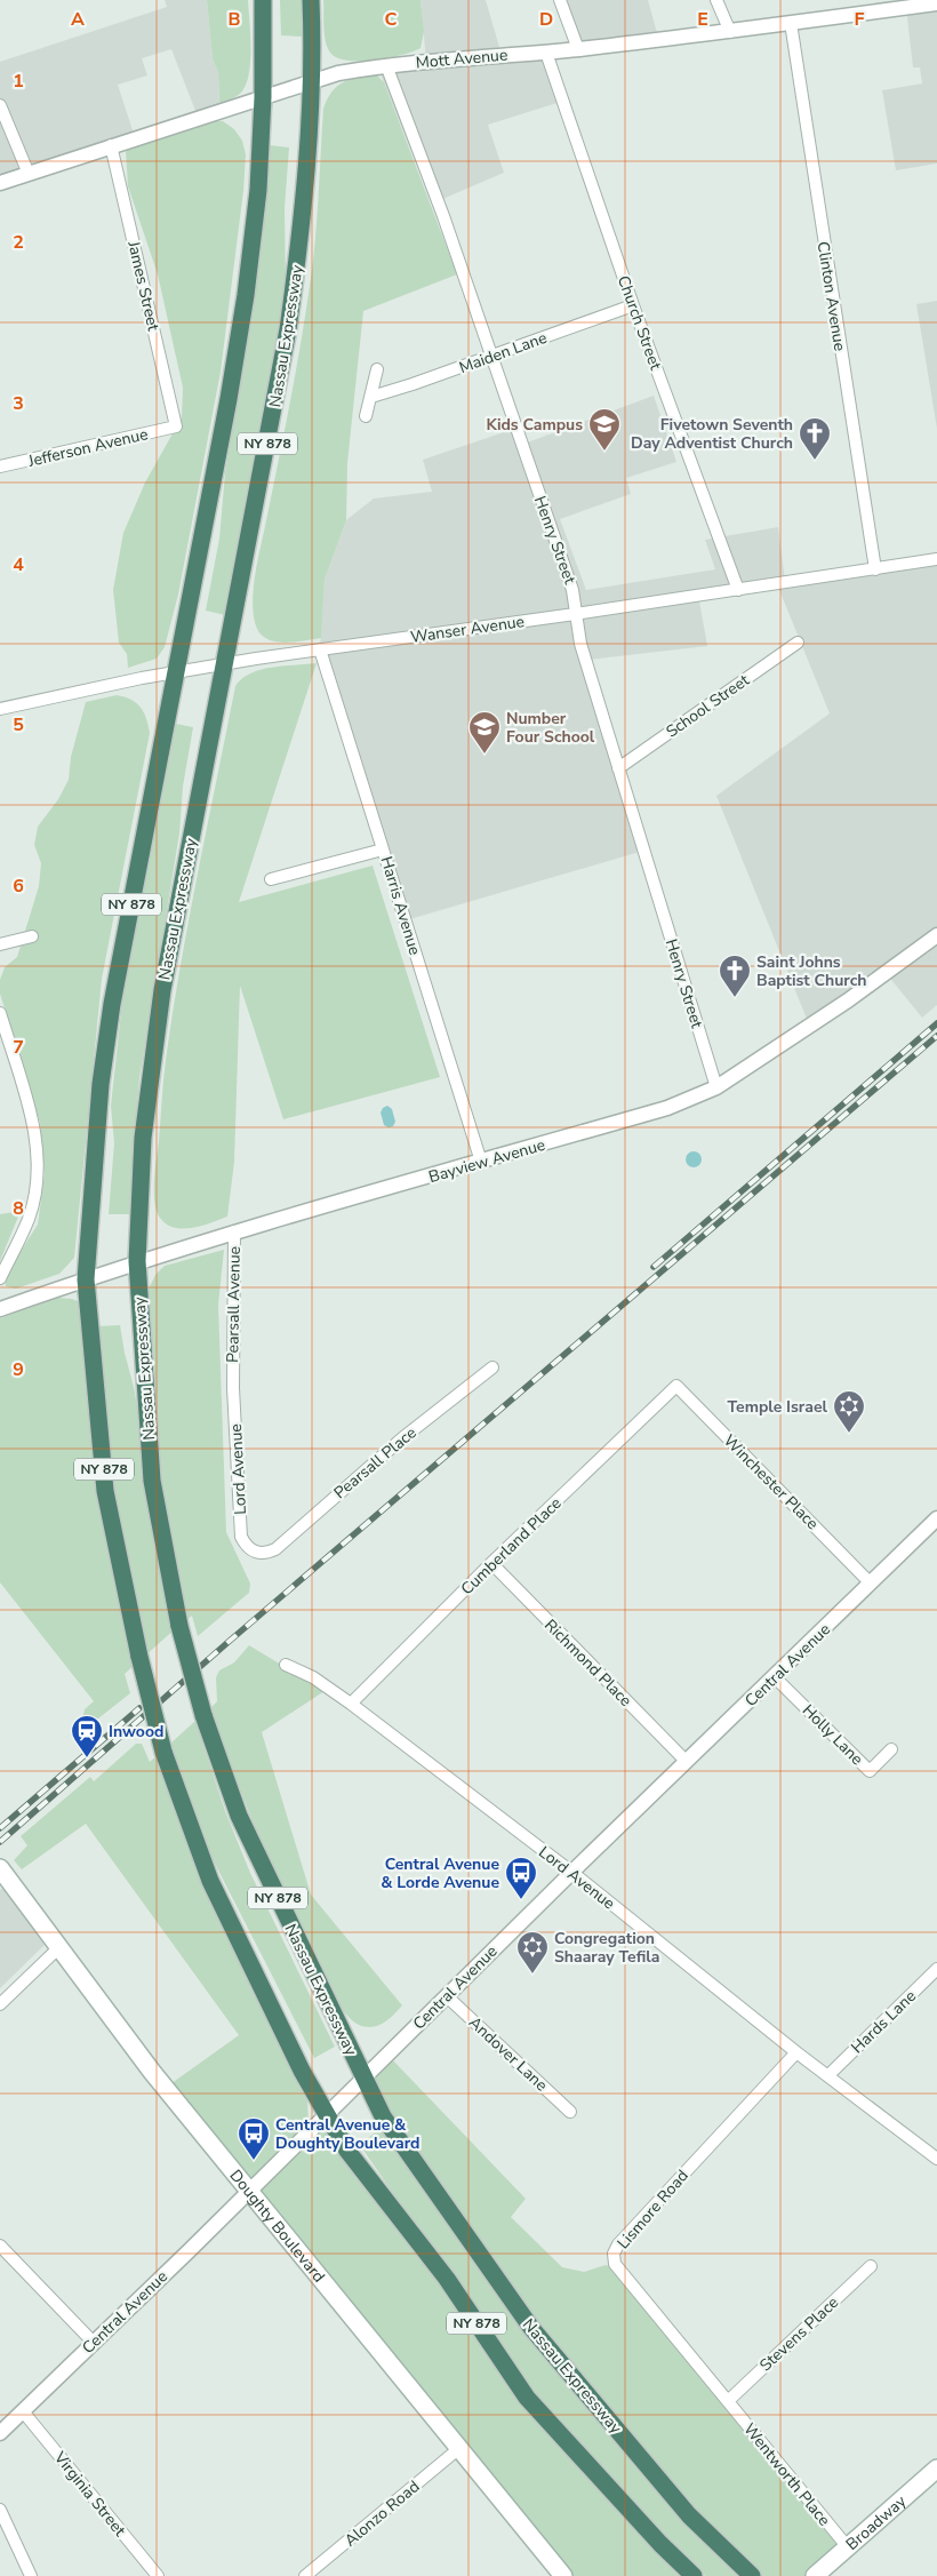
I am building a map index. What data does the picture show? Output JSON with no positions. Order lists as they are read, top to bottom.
{
  "streets": {
    "highway": ["Nassau Expressway", "NY 878"],
    "main road": ["Doughty Boulevard", "Broadway"],
    "street": [
      "Mott Avenue",
      "James Street",
      "Clinton Avenue",
      "Church Street",
      "Maiden Lane",
      "Jefferson Avenue",
      "Henry Street",
      "Wanser Avenue",
      "School Street",
      "Harris Avenue",
      "Bayview Avenue",
      "Pearsall Avenue",
      "Pearsall Place",
      "Lord Avenue",
      "Winchester Place",
      "Cumberland Place",
      "Richmond Place",
      "Central Avenue",
      "Holly Lane",
      "Hards Lane",
      "Andover Lane",
      "Lismore Road",
      "Stevens Place",
      "Wentworth Place",
      "Virginia Street",
      "Alonzo Road"
    ]
  },
  "crossings": [
    ["Mott Avenue", "James Street"],
    ["Mott Avenue", "Clinton Avenue"],
    ["Mott Avenue", "Church Street"],
    ["Mott Avenue", "Nassau Expressway"],
    ["Mott Avenue", "NY 878"],
    ["Mott Avenue", "Henry Street"],
    ["James Street", "Jefferson Avenue"],
    ["Clinton Avenue", "Wanser Avenue"],
    ["Church Street", "Maiden Lane"],
    ["Church Street", "Wanser Avenue"],
    ["Nassau Expressway", "Wanser Avenue"],
    ["Nassau Expressway", "Bayview Avenue"],
    ["Nassau Expressway", "Central Avenue"],
    ["Maiden Lane", "Henry Street"],
    ["NY 878", "Wanser Avenue"],
    ["NY 878", "Bayview Avenue"],
    ["NY 878", "Central Avenue"],
    ["Henry Street", "Wanser Avenue"],
    ["Henry Street", "School Street"],
    ["Henry Street", "Bayview Avenue"],
    ["Wanser Avenue", "Harris Avenue"],
    ["Harris Avenue", "Bayview Avenue"],
    ["Bayview Avenue", "Pearsall Avenue"],
    ["Pearsall Avenue", "Lord Avenue"],
    ["Pearsall Place", "Lord Avenue"],
    ["Lord Avenue", "Cumberland Place"],
    ["Lord Avenue", "Central Avenue"],
    ["Lord Avenue", "Hards Lane"],
    ["Lord Avenue", "Lismore Road"],
    ["Winchester Place", "Cumberland Place"],
    ["Winchester Place", "Central Avenue"],
    ["Cumberland Place", "Richmond Place"],
    ["Richmond Place", "Central Avenue"],
    ["Central Avenue", "Holly Lane"],
    ["Central Avenue", "Andover Lane"],
    ["Central Avenue", "Doughty Boulevard"],
    ["Central Avenue", "Virginia Street"],
    ["Lismore Road", "Stevens Place"],
    ["Lismore Road", "Wentworth Place"],
    ["Doughty Boulevard", "Alonzo Road"],
    ["Stevens Place", "Wentworth Place"],
    ["Wentworth Place", "Broadway"]
  ],
  "places": {
    "school or university": ["Kids Campus", "Number Four School"],
    "church": ["Fivetown Seventh Day Adventist Church", "Saint Johns Baptist Church"],
    "synagogue": ["Temple Israel", "Congregation Shaaray Tefila"],
    "station": ["Inwood"],
    "bus stop": ["Central Avenue & Lorde Avenue", "Central Avenue & Doughty Boulevard"]
  },
  "grid": {
    "columns": [
      "A",
      "B",
      "C",
      "D",
      "E",
      "F"
    ],
    "rows": [
      "1",
      "2",
      "3",
      "4",
      "5",
      "6",
      "7",
      "8",
      "9"
    ]
  }
}
